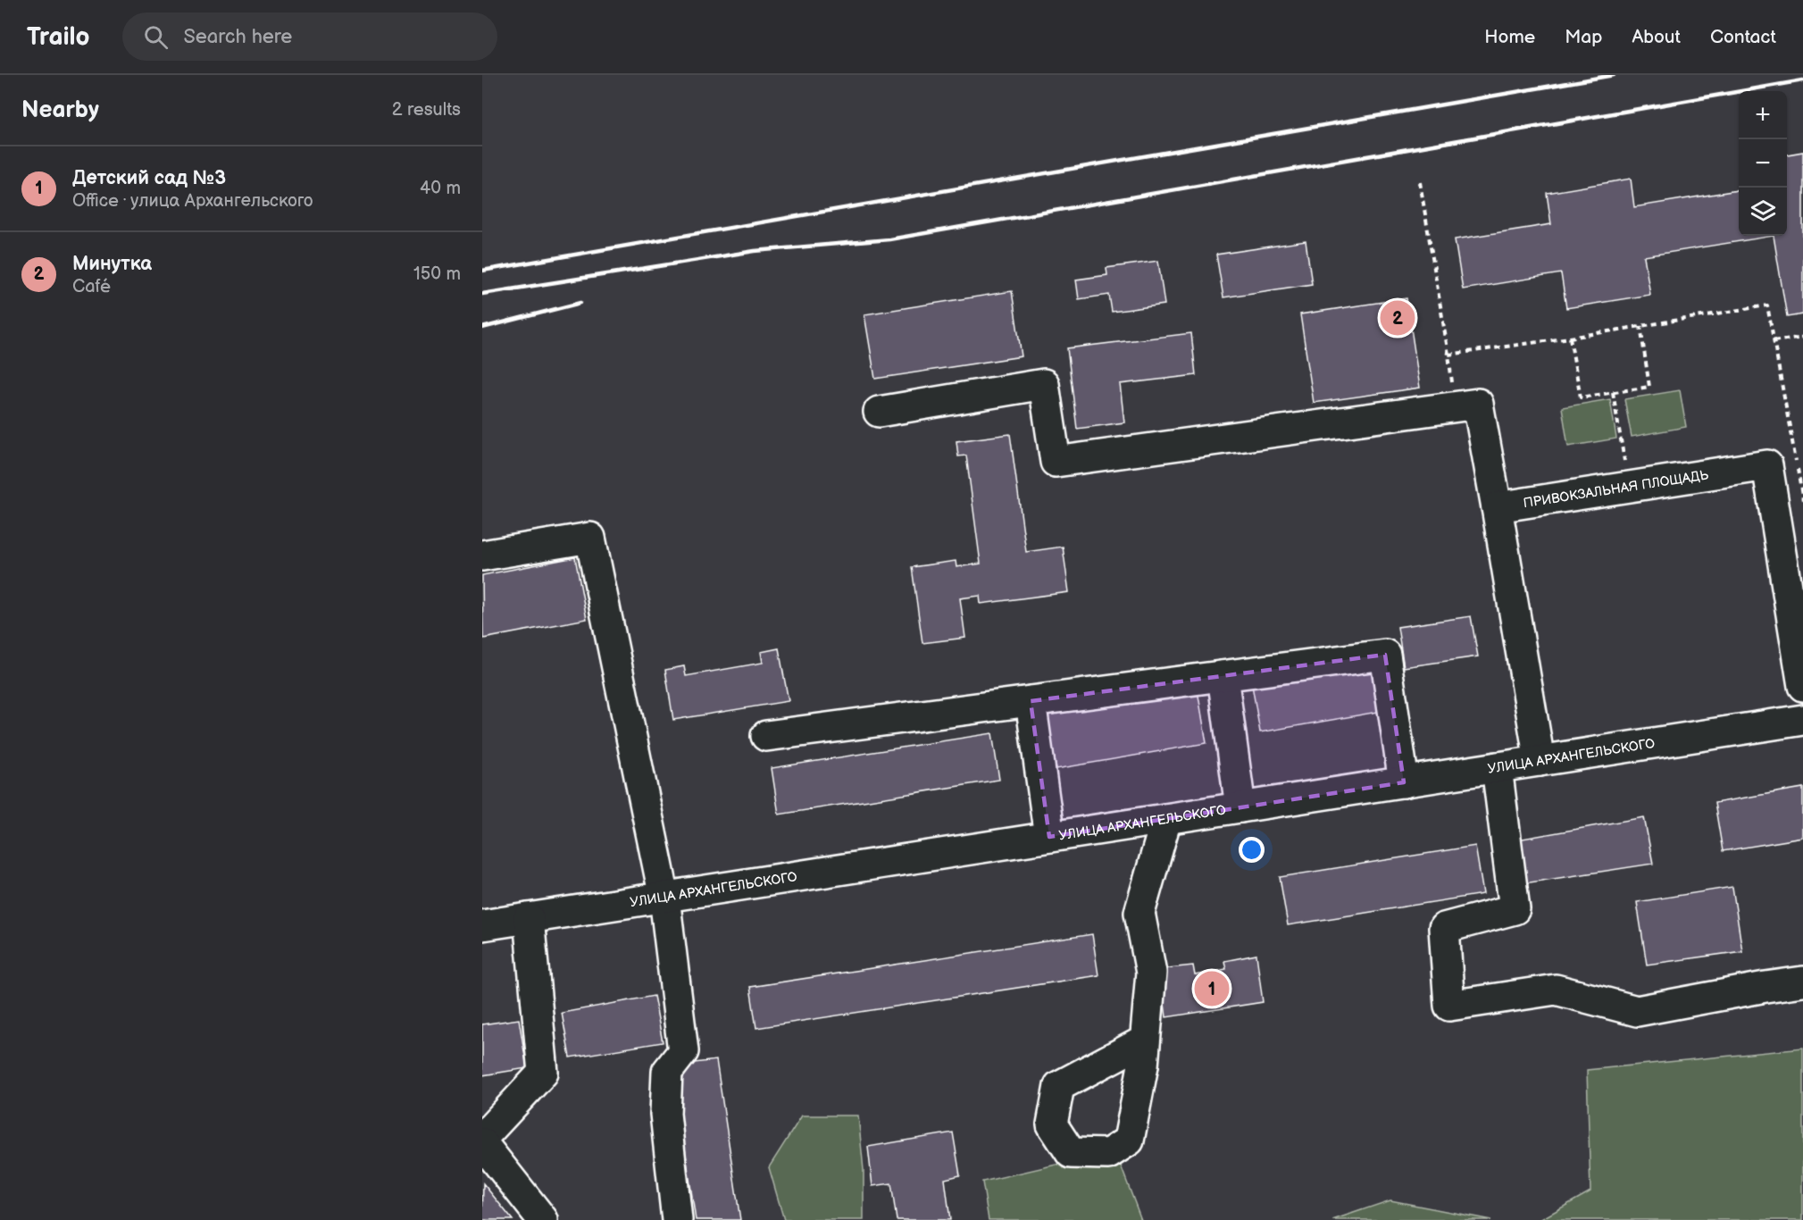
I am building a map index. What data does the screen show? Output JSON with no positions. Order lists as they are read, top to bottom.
{
  "streets": {
    "street": ["ПРИВОКЗАЛЬНАЯ ПЛОЩАДЬ", "УЛИЦА АРХАНГЕЛЬСКОГО"]
  },
  "page": {
    "header": "Trailo",
    "search": "Search here",
    "nav": [
      "Home",
      "Map",
      "About",
      "Contact"
    ],
    "heading": ["Nearby", "2 results"],
    "map_buttons": ["+", "−"],
    "list": [
      {
        "mark": "1",
        "name": "Детский сад №3",
        "note": "Office · улица Архангельского",
        "value": "40 m"
      },
      {
        "mark": "2",
        "name": "Минутка",
        "note": "Café",
        "value": "150 m"
      }
    ],
    "pins": ["2", "1"]
  }
}
